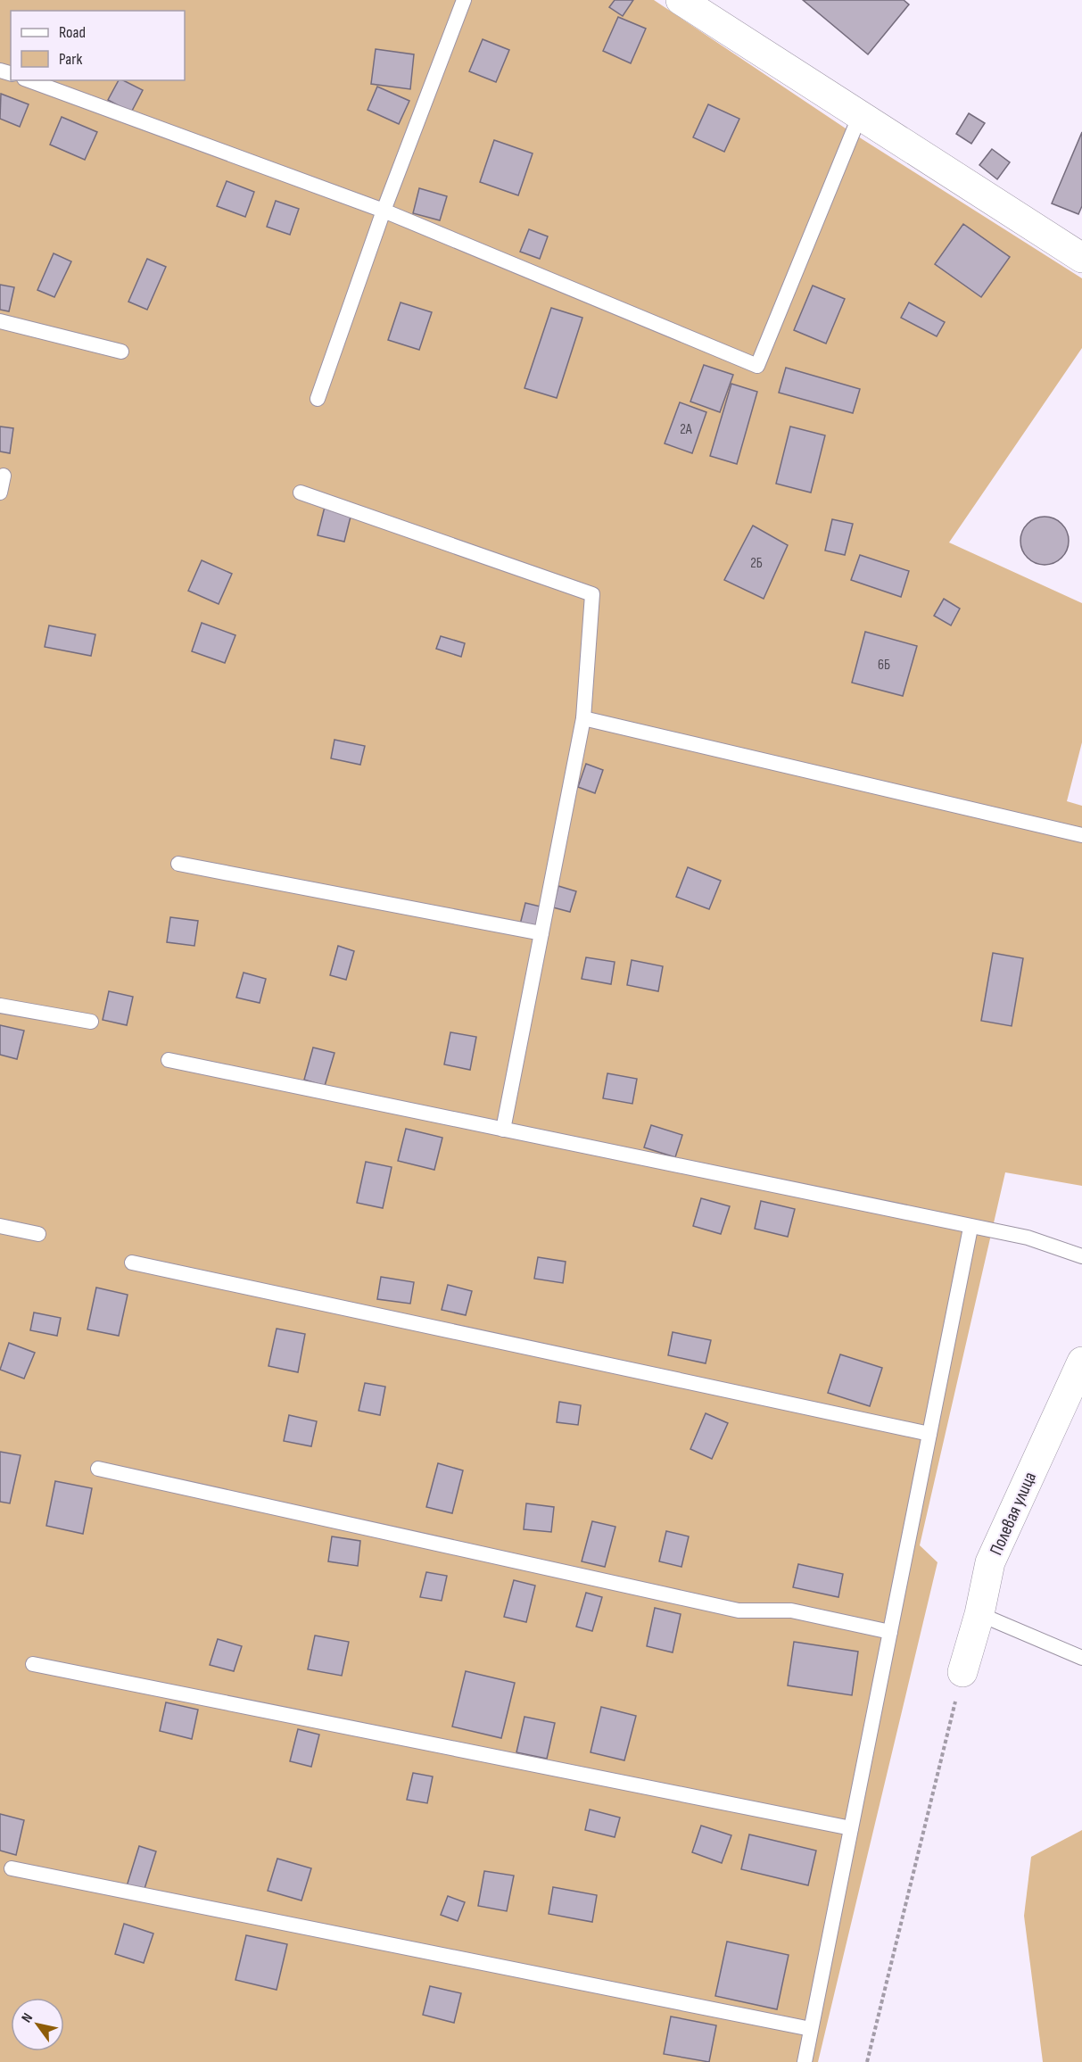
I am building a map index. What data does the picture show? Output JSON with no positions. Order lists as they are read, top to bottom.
{
  "streets": {
    "street": ["Полевая улица"]
  },
  "house_numbers": ["2А", "2Б", "6Б"],
  "legend": ["Road", "Park"],
  "north": "top left"
}
